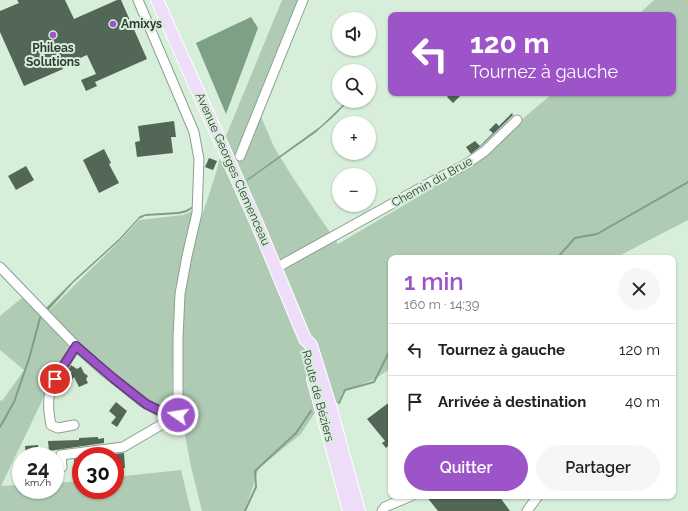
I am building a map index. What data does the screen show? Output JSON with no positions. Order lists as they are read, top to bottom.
{
  "streets": {
    "main road": ["Avenue Georges Clemenceau", "Route de Béziers"],
    "street": ["Chemin du Brue"]
  },
  "crossings": [
    ["Avenue Georges Clemenceau", "Chemin du Brue"],
    ["Avenue Georges Clemenceau", "Route de Béziers"]
  ],
  "places": ["Amixys", "Phileas Solutions"],
  "page": {
    "map_buttons": ["+", "−"],
    "turn": ["120 m", "Tournez à gauche"],
    "heading": ["1 min", "160 m · 14:39"],
    "list": [
      {
        "name": "Tournez à gauche",
        "value": "120 m"
      },
      {
        "name": "Arrivée à destination",
        "value": "40 m"
      }
    ],
    "buttons": ["Quitter", "Partager"],
    "speed": "24 km/h",
    "limit": "30"
  }
}
